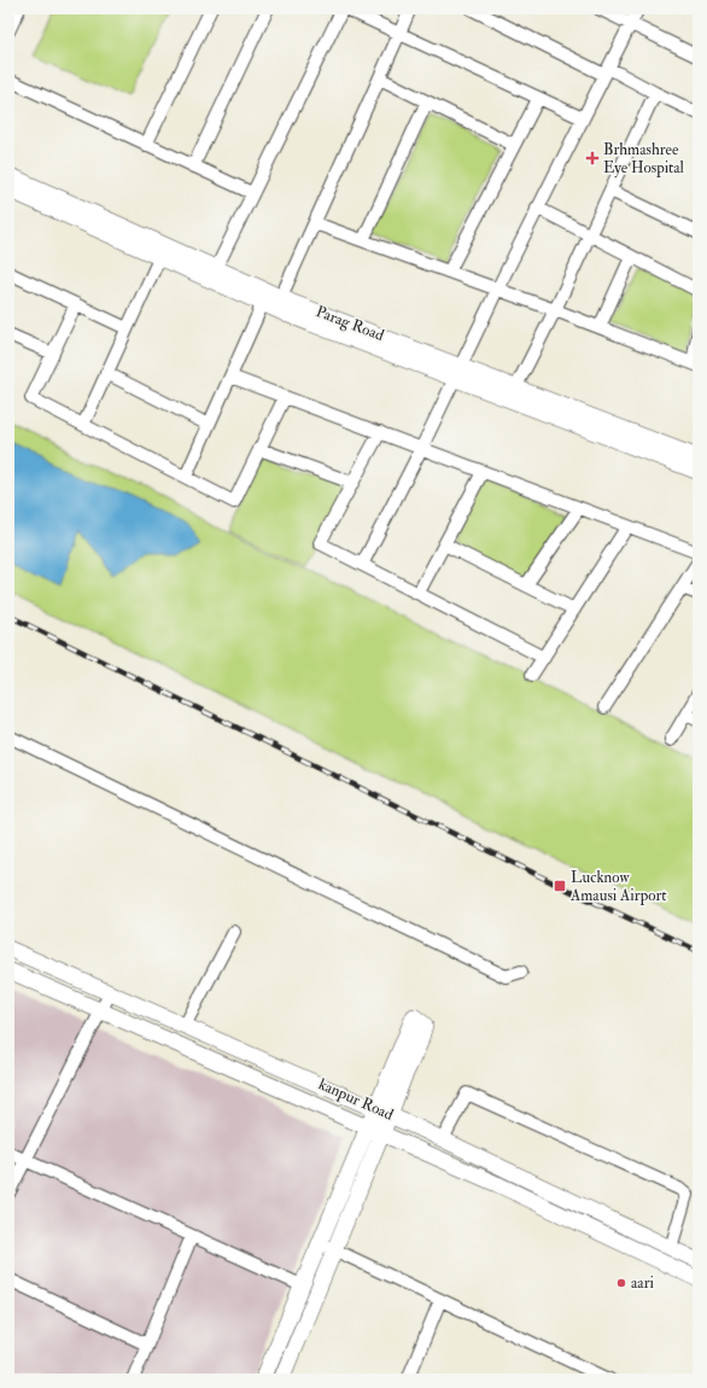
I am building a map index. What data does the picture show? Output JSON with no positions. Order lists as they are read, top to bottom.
{
  "streets": {
    "street": ["Parag Road", "kanpur Road"]
  },
  "places": {
    "health": ["Brhmashree Eye Hospital"],
    "transit": ["Lucknow Amausi Airport"],
    "other": ["aari"]
  }
}
